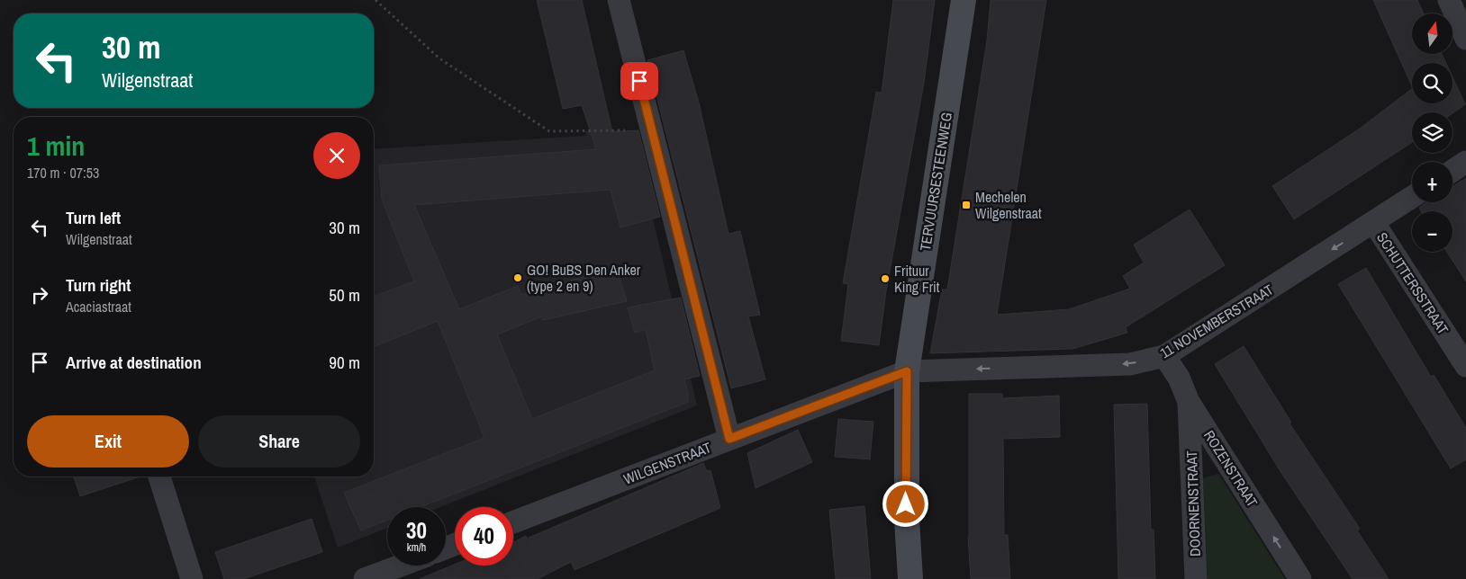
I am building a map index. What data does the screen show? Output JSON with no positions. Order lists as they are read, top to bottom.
{
  "streets": {
    "street": [
      "TERVUURSESTEENWEG",
      "SCHUTTERSSTRAAT",
      "11 NOVEMBERSTRAAT",
      "WILGENSTRAAT",
      "ROZENSTRAAT",
      "DOORNENSTRAAT"
    ]
  },
  "crossings": [
    ["TERVUURSESTEENWEG", "11 NOVEMBERSTRAAT"],
    ["TERVUURSESTEENWEG", "WILGENSTRAAT"],
    ["SCHUTTERSSTRAAT", "11 NOVEMBERSTRAAT"],
    ["11 NOVEMBERSTRAAT", "WILGENSTRAAT"],
    ["11 NOVEMBERSTRAAT", "ROZENSTRAAT"],
    ["ROZENSTRAAT", "DOORNENSTRAAT"]
  ],
  "one_way": ["11 NOVEMBERSTRAAT", "ROZENSTRAAT"],
  "places": {
    "transit": ["Mechelen Wilgenstraat"],
    "other": ["GO! BuBS Den Anker (type 2 en 9)", "Frituur King Frit"]
  },
  "north": "top",
  "page": {
    "map_buttons": ["+", "−"],
    "turn": ["30 m", "Wilgenstraat"],
    "heading": ["1 min", "170 m · 07:53"],
    "list": [
      {
        "name": "Turn left",
        "note": "Wilgenstraat",
        "value": "30 m"
      },
      {
        "name": "Turn right",
        "note": "Acaciastraat",
        "value": "50 m"
      },
      {
        "name": "Arrive at destination",
        "value": "90 m"
      }
    ],
    "buttons": ["Exit", "Share"],
    "speed": "30 km/h",
    "limit": "40"
  }
}
